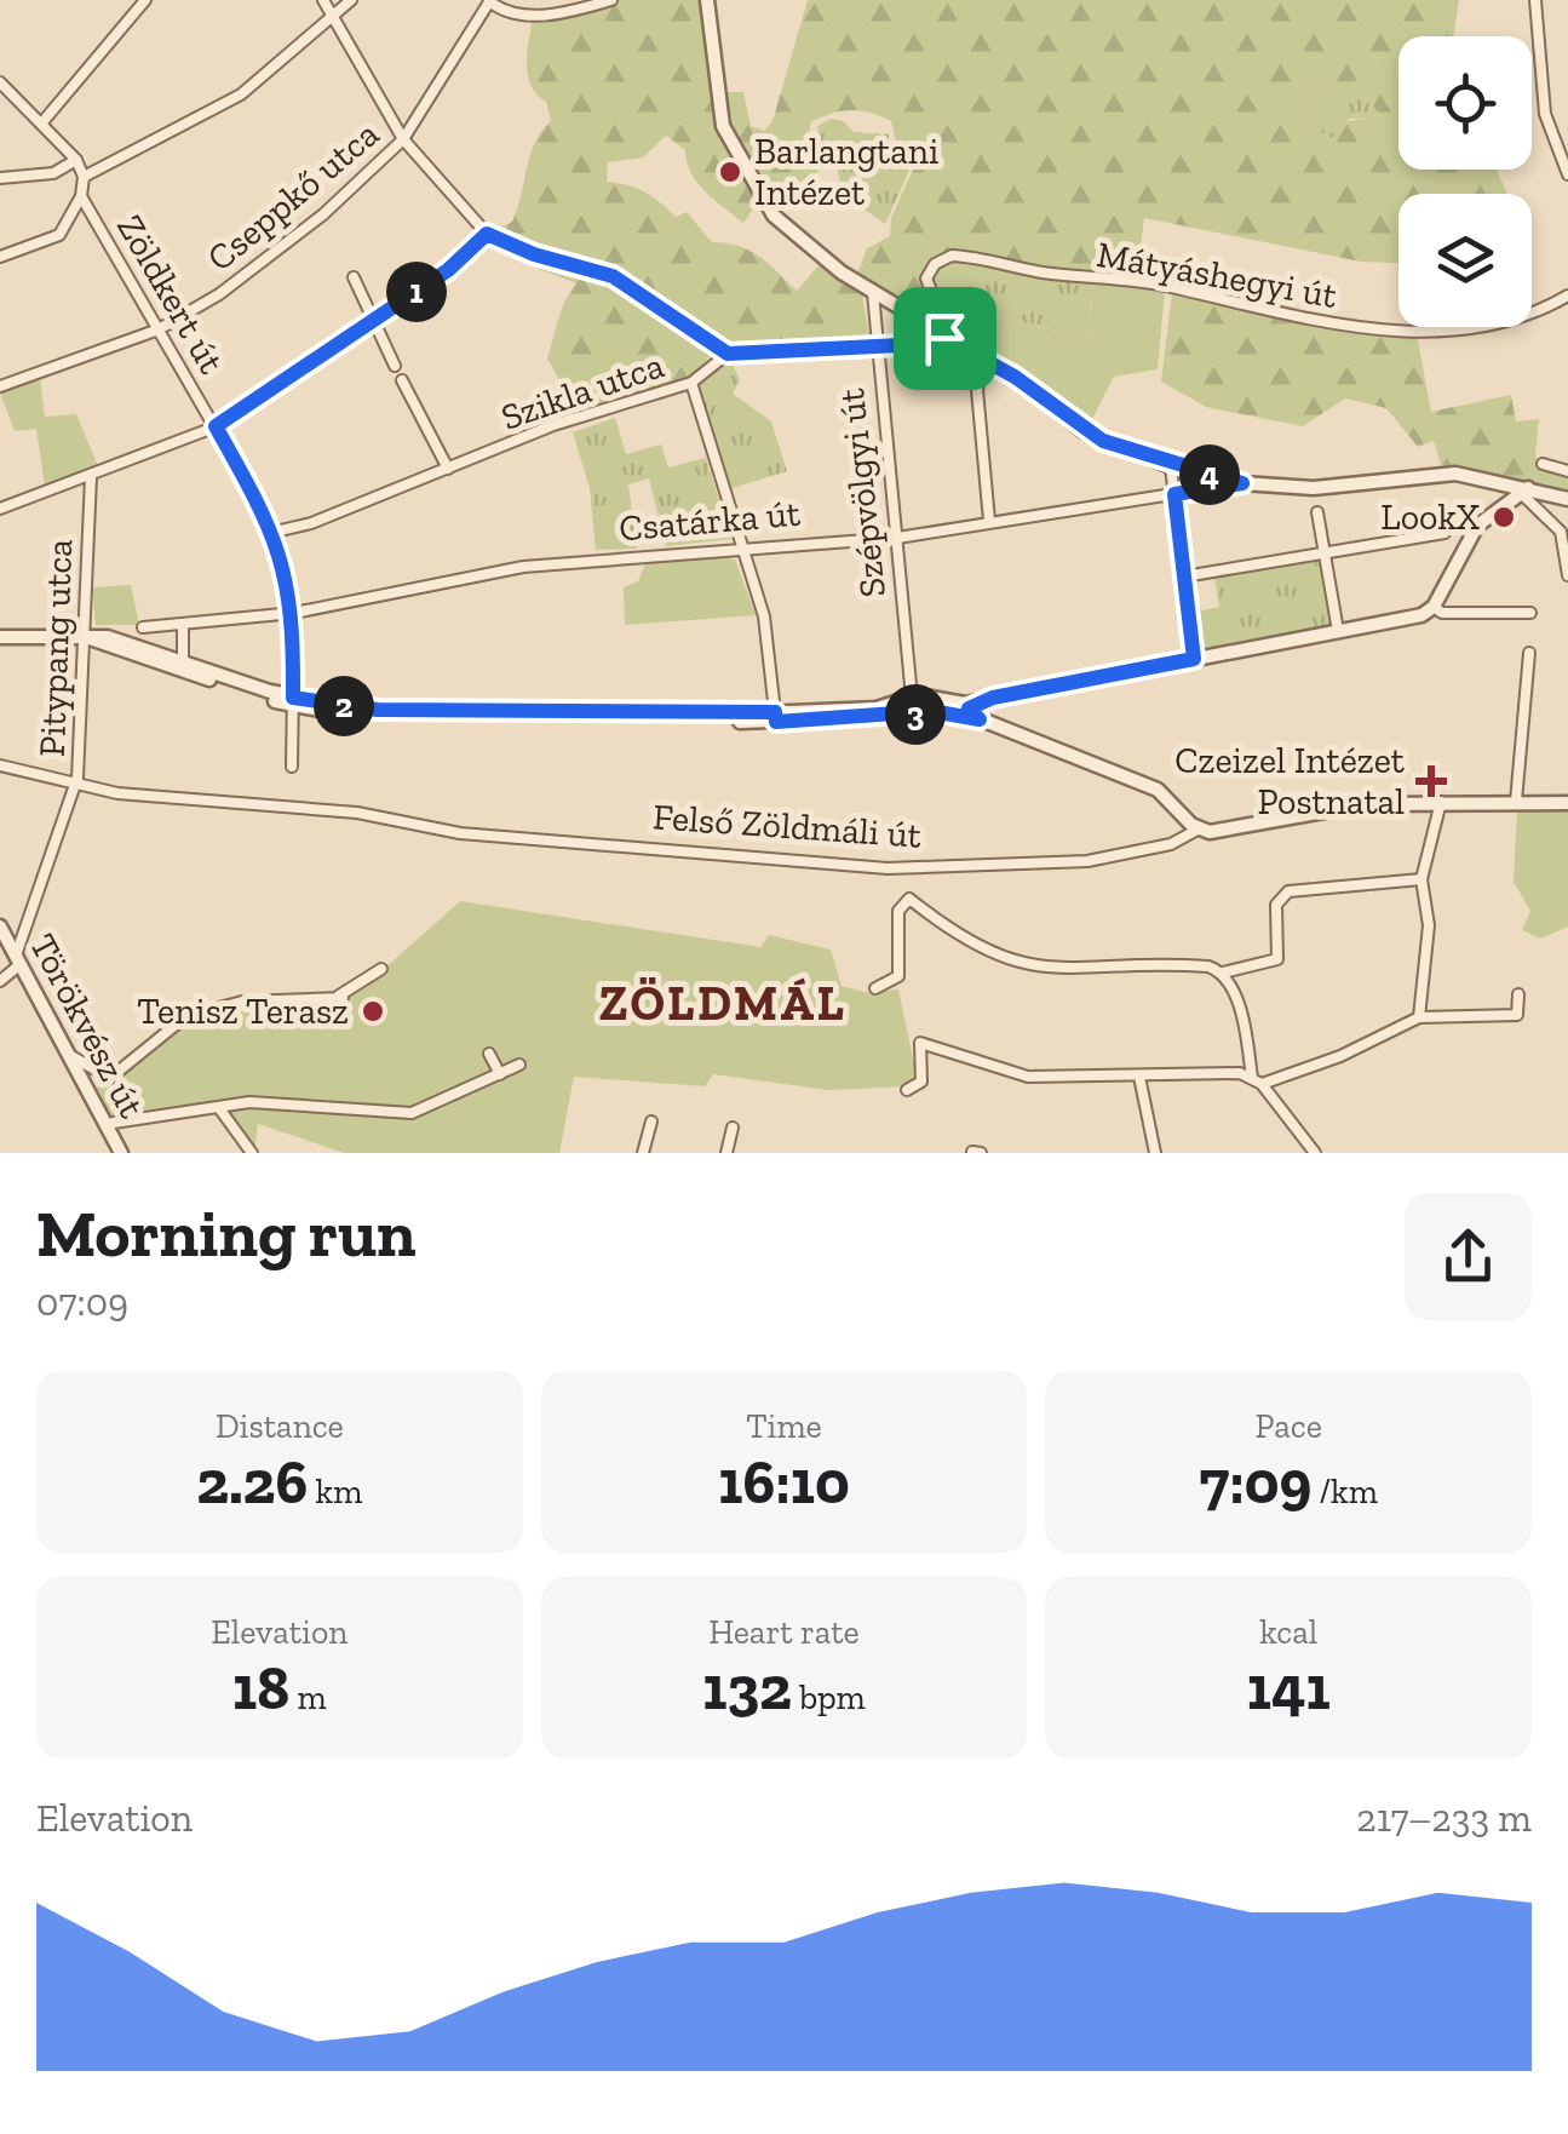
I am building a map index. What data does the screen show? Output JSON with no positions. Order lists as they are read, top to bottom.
{
  "streets": {
    "street": [
      "Cseppkő utca",
      "Mátyáshegyi út",
      "Zöldkert út",
      "Szikla utca",
      "Szépvölgyi út",
      "Csatárka út",
      "Pitypang utca",
      "Felső Zöldmáli út",
      "Törökvész út"
    ]
  },
  "crossings": [
    ["Cseppkő utca", "Zöldkert út"],
    ["Zöldkert út", "Szikla utca"],
    ["Zöldkert út", "Csatárka út"],
    ["Szépvölgyi út", "Csatárka út"],
    ["Pitypang utca", "Felső Zöldmáli út"],
    ["Pitypang utca", "Törökvész út"]
  ],
  "districts": ["ZÖLDMÁL"],
  "places": {
    "other": ["Barlangtani Intézet", "LookX", "Tenisz Terasz"],
    "health": ["Czeizel Intézet Postnatal"]
  },
  "page": {
    "pins": [
      "1",
      "4",
      "2",
      "3"
    ],
    "heading": ["Morning run", "07:09"],
    "stats": [
      ["Distance", "2.26 km"],
      ["Time", "16:10"],
      ["Pace", "7:09 /km"],
      ["Elevation", "18 m"],
      ["Heart rate", "132 bpm"],
      ["kcal", "141"]
    ],
    "chart": ["Elevation", "217–233 m"]
  }
}
